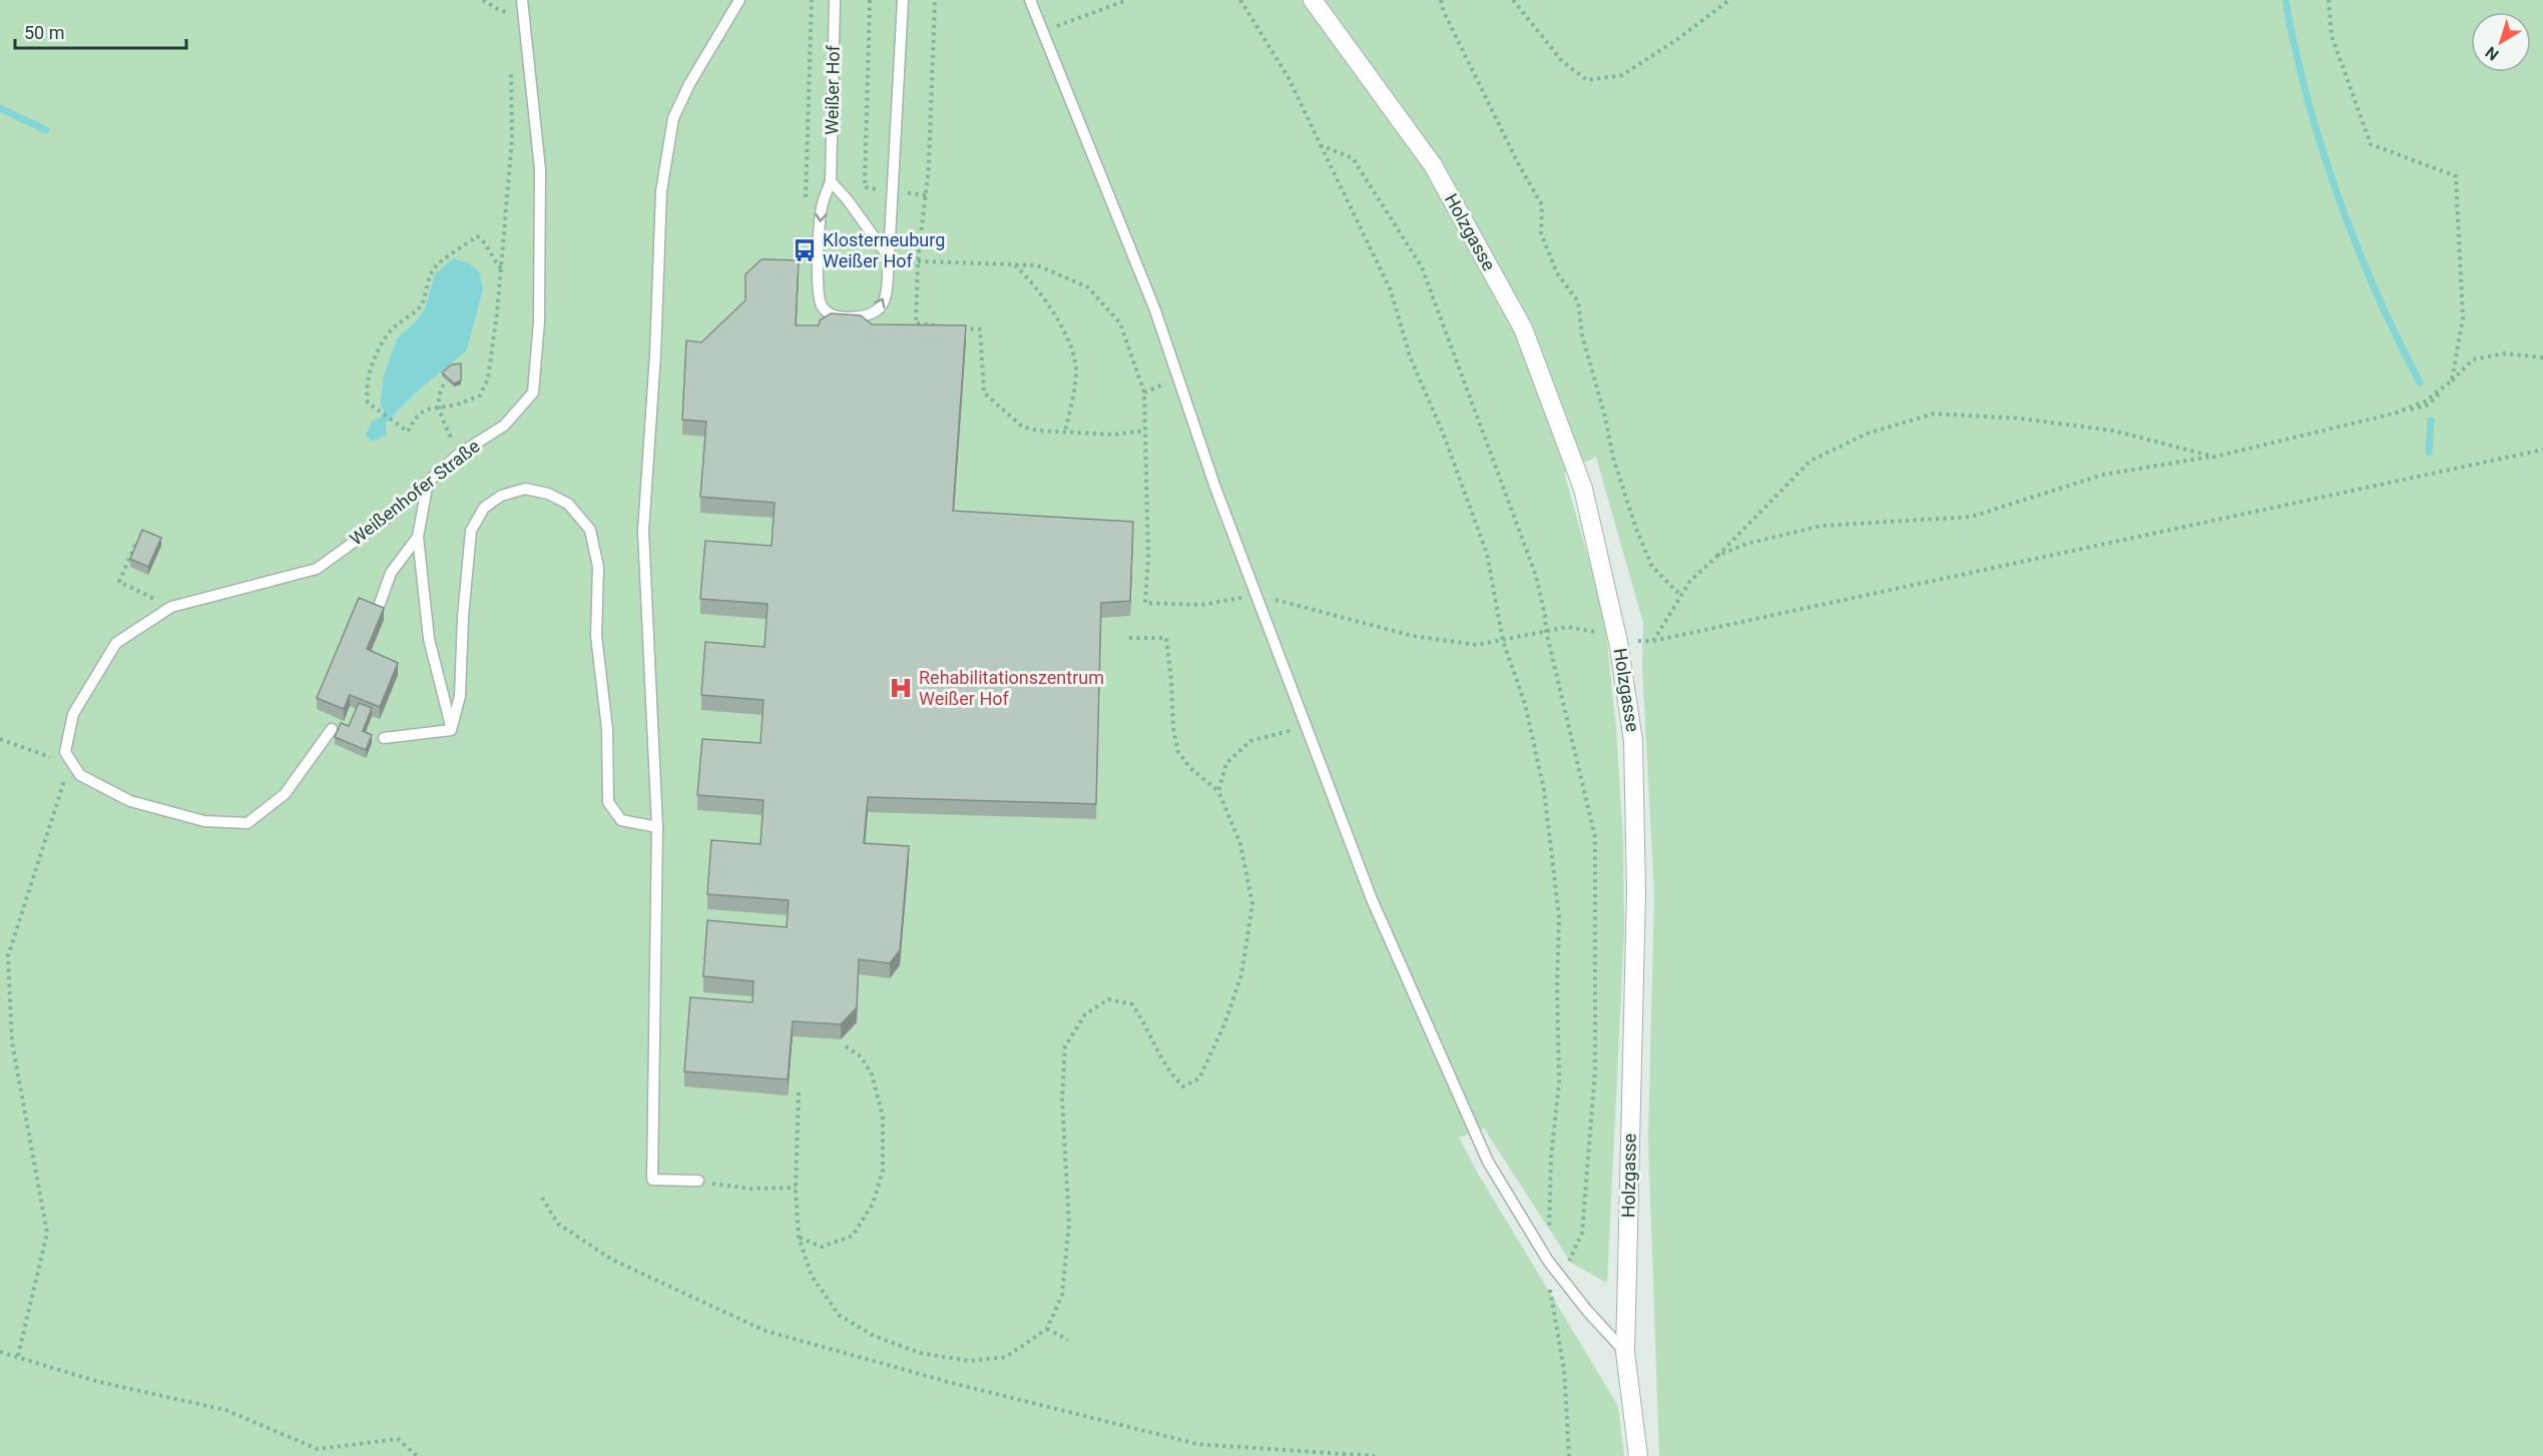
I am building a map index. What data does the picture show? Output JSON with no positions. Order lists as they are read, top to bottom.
{
  "streets": {
    "street": ["Holzgasse"],
    "lane": ["Weißer Hof", "Weißenhofer Straße"]
  },
  "places": {
    "bus stop": ["Klosterneuburg Weißer Hof"],
    "hospital": ["Rehabilitationszentrum Weißer Hof"]
  },
  "scale_bar": "50 m",
  "north": "bottom left"
}
